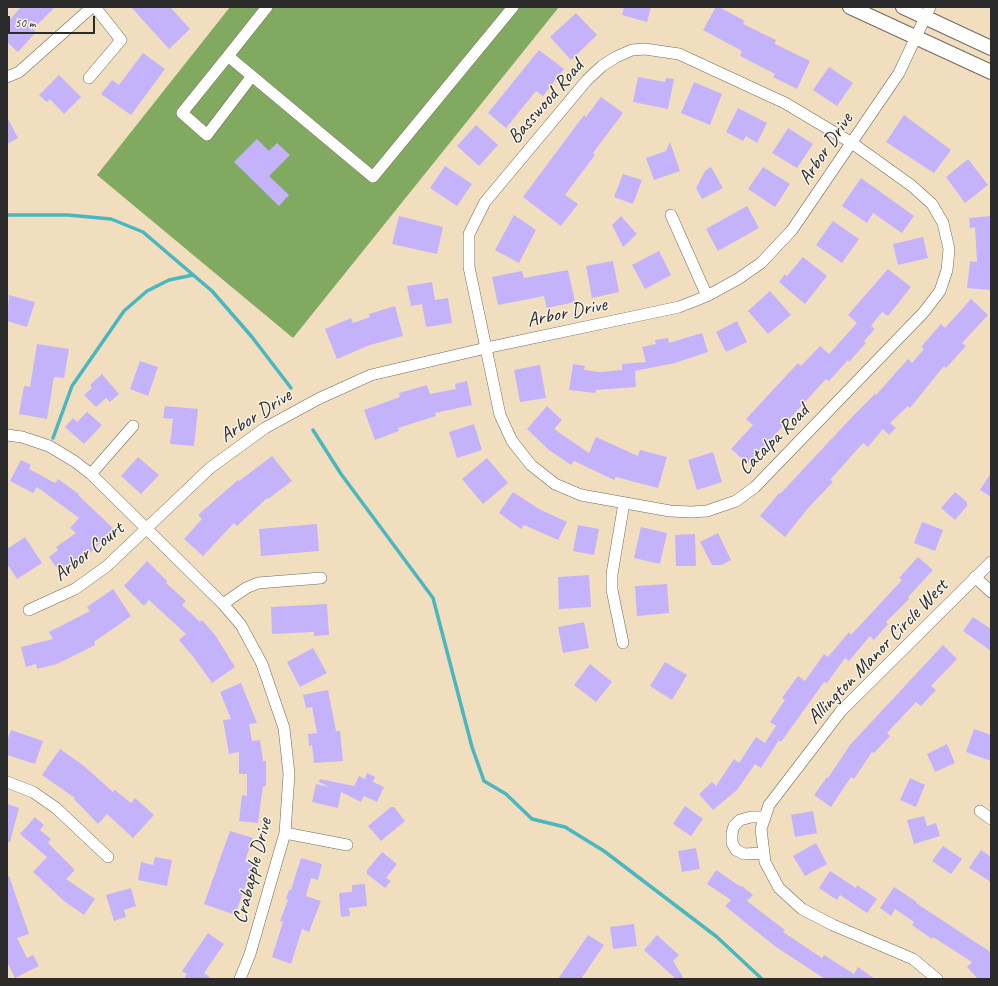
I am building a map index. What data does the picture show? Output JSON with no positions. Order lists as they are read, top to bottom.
{
  "streets": {
    "street": [
      "Basswood Road",
      "Arbor Drive",
      "Catalpa Road",
      "Arbor Court",
      "Allington Manor Circle West",
      "Crabapple Drive"
    ]
  },
  "crossings": [
    ["Basswood Road", "Arbor Drive"],
    ["Basswood Road", "Catalpa Road"],
    ["Arbor Drive", "Catalpa Road"],
    ["Arbor Drive", "Arbor Court"],
    ["Arbor Drive", "Crabapple Drive"],
    ["Arbor Court", "Crabapple Drive"]
  ],
  "scale_bar": "50 m"
}
